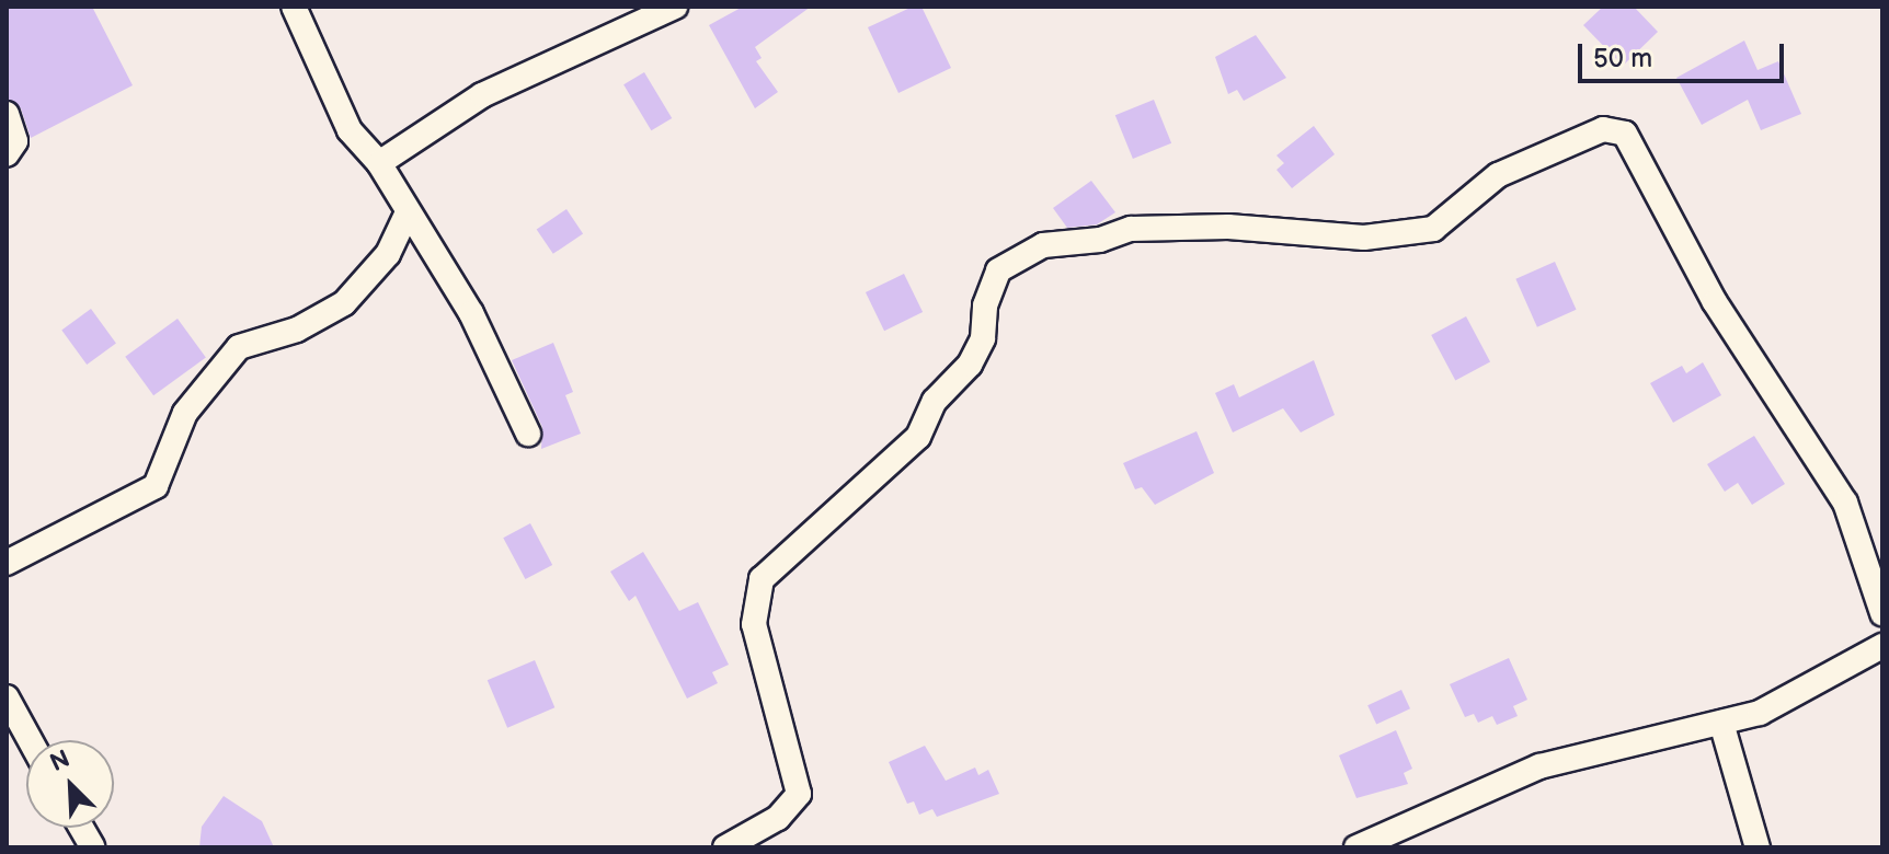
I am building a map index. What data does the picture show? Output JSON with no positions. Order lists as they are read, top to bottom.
{
  "scale_bar": "50 m",
  "north": "top left"
}
